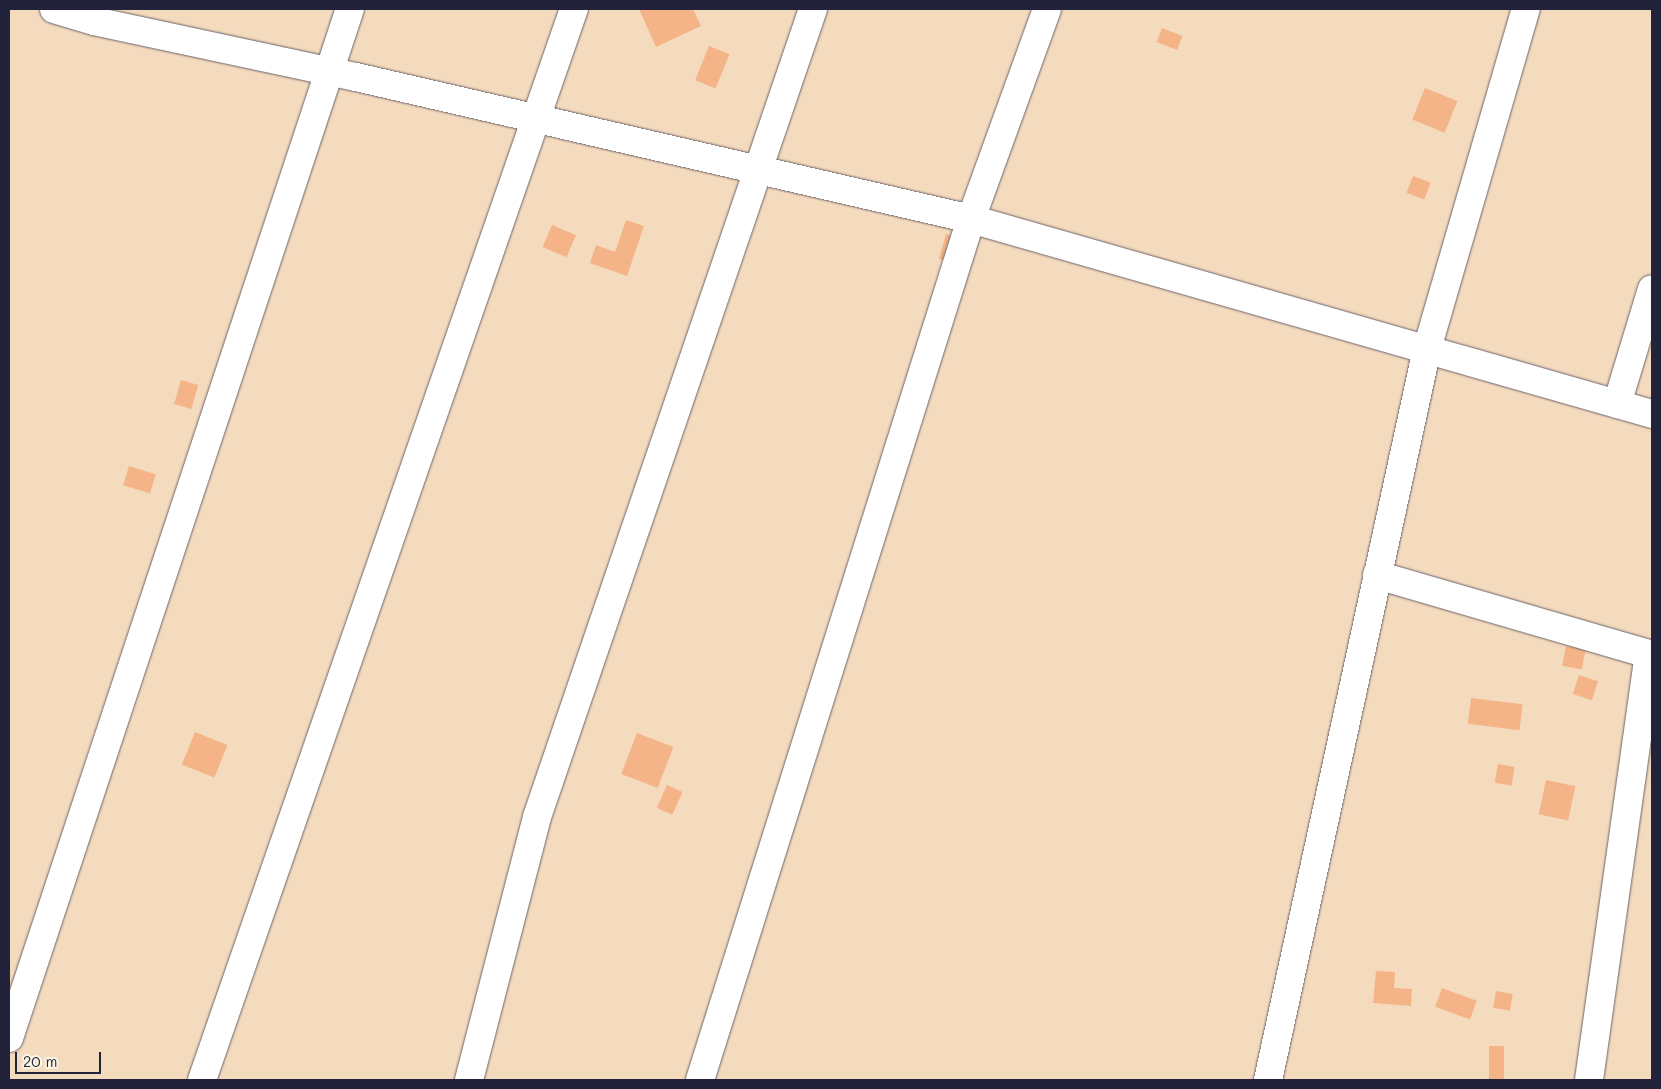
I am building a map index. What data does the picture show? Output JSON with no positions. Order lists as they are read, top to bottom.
{
  "scale_bar": "20 m"
}
